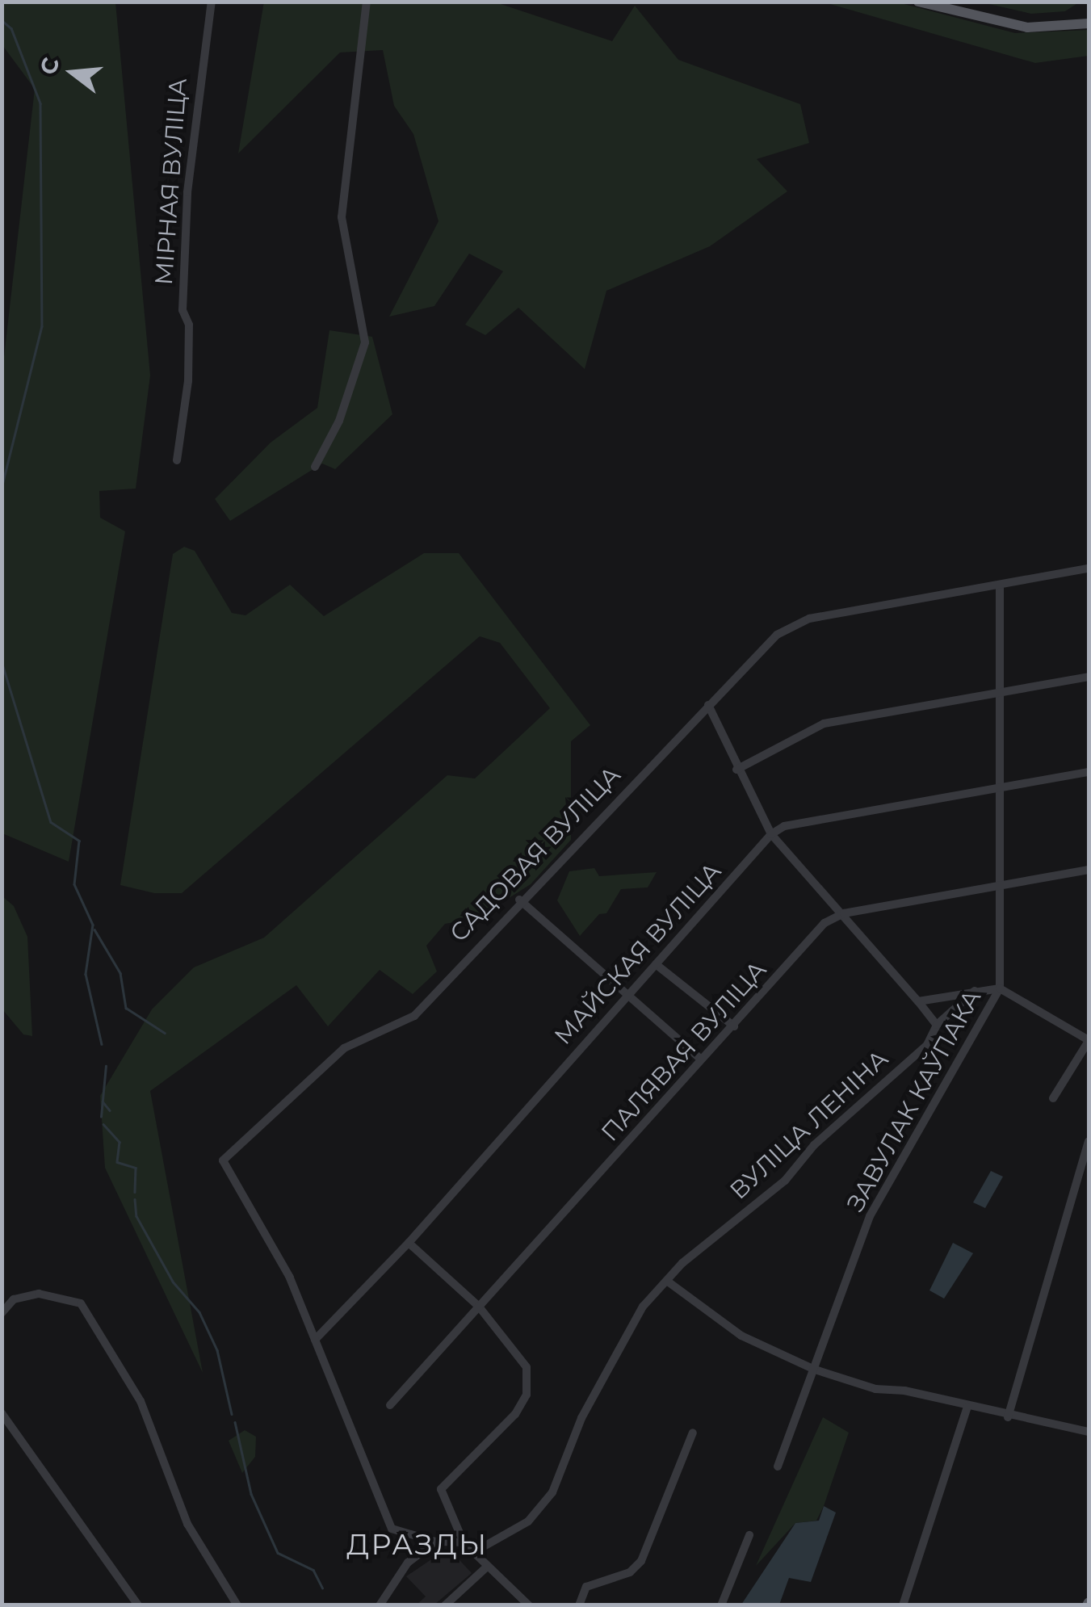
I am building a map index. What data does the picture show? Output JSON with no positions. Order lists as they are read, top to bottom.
{
  "streets": {
    "street": [
      "МІРНАЯ ВУЛІЦА",
      "САДОВАЯ ВУЛІЦА",
      "МАЙСКАЯ ВУЛІЦА",
      "ПАЛЯВАЯ ВУЛІЦА",
      "ЗАВУЛАК КАЎПАКА",
      "ВУЛІЦА ЛЕНІНА"
    ]
  },
  "crossings": [
    ["САДОВАЯ ВУЛІЦА", "МАЙСКАЯ ВУЛІЦА"]
  ],
  "districts": ["ДРАЗДЫ"],
  "north": "left"
}
